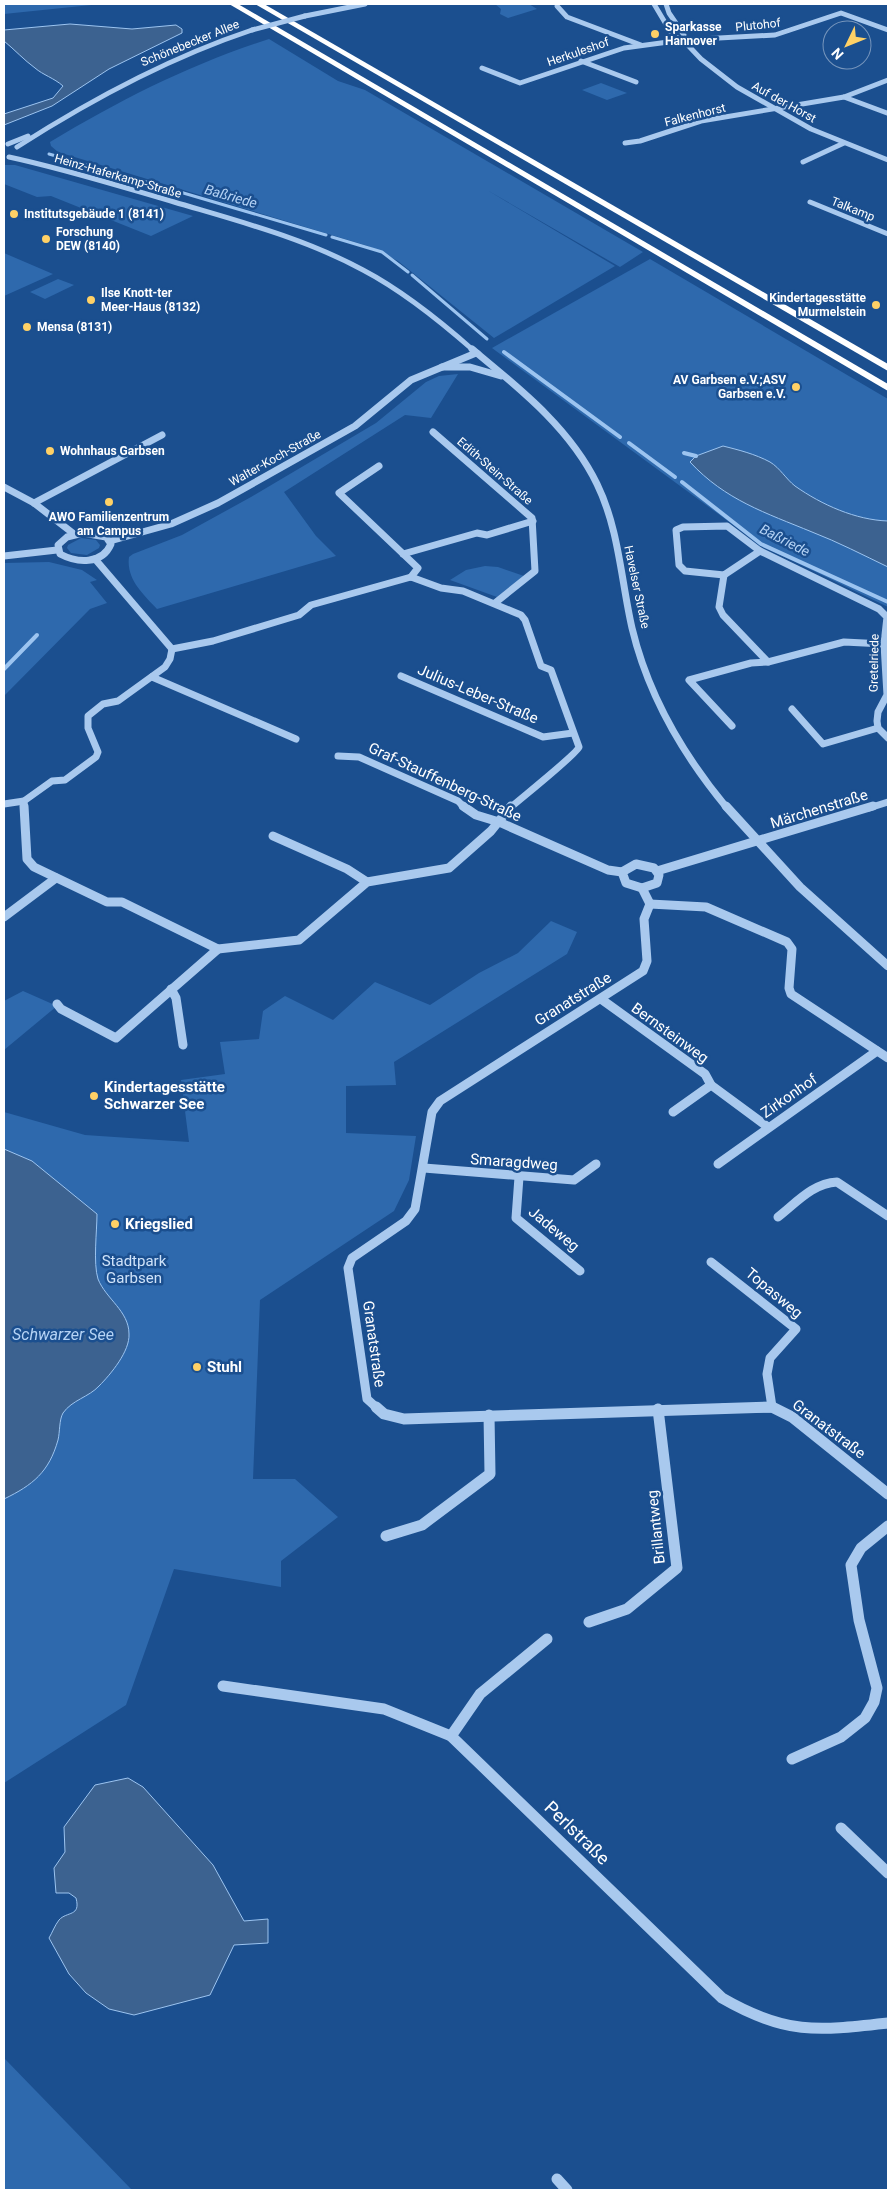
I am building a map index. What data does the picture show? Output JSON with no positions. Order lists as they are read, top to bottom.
{
  "streets": {
    "street": [
      "Plutohof",
      "Schönebecker Allee",
      "Herkuleshof",
      "Auf der Horst",
      "Falkenhorst",
      "Heinz-Haferkamp-Straße",
      "Talkamp",
      "Walter-Koch-Straße",
      "Edith-Stein-Straße",
      "Havelser Straße",
      "Gretelriede",
      "Julius-Leber-Straße",
      "Graf-Stauffenberg-Straße",
      "Märchenstraße",
      "Granatstraße",
      "Bernsteinweg",
      "Zirkonhof",
      "Smaragdweg",
      "Jadeweg",
      "Topasweg",
      "Brillantweg",
      "Perlstraße"
    ]
  },
  "crossings": [
    ["Plutohof", "Herkuleshof"],
    ["Plutohof", "Auf der Horst"],
    ["Herkuleshof", "Auf der Horst"],
    ["Auf der Horst", "Falkenhorst"],
    ["Heinz-Haferkamp-Straße", "Walter-Koch-Straße"],
    ["Heinz-Haferkamp-Straße", "Havelser Straße"],
    ["Walter-Koch-Straße", "Havelser Straße"],
    ["Havelser Straße", "Märchenstraße"],
    ["Granatstraße", "Bernsteinweg"],
    ["Granatstraße", "Smaragdweg"],
    ["Granatstraße", "Topasweg"],
    ["Granatstraße", "Brillantweg"],
    ["Bernsteinweg", "Zirkonhof"],
    ["Smaragdweg", "Jadeweg"]
  ],
  "water": ["Baßriede", "Schwarzer See"],
  "parks": ["Stadtpark Garbsen"],
  "places": [
    "Sparkasse Hannover",
    "Institutsgebäude 1 (8141)",
    "Forschung DEW (8140)",
    "Ilse Knott-ter Meer-Haus (8132)",
    "Kindertagesstätte Murmelstein",
    "Mensa (8131)",
    "AV Garbsen e.V.;ASV Garbsen e.V.",
    "Wohnhaus Garbsen",
    "AWO Familienzentrum am Campus",
    "Kindertagesstätte Schwarzer See",
    "Kriegslied",
    "Stuhl"
  ],
  "north": "bottom left"
}
